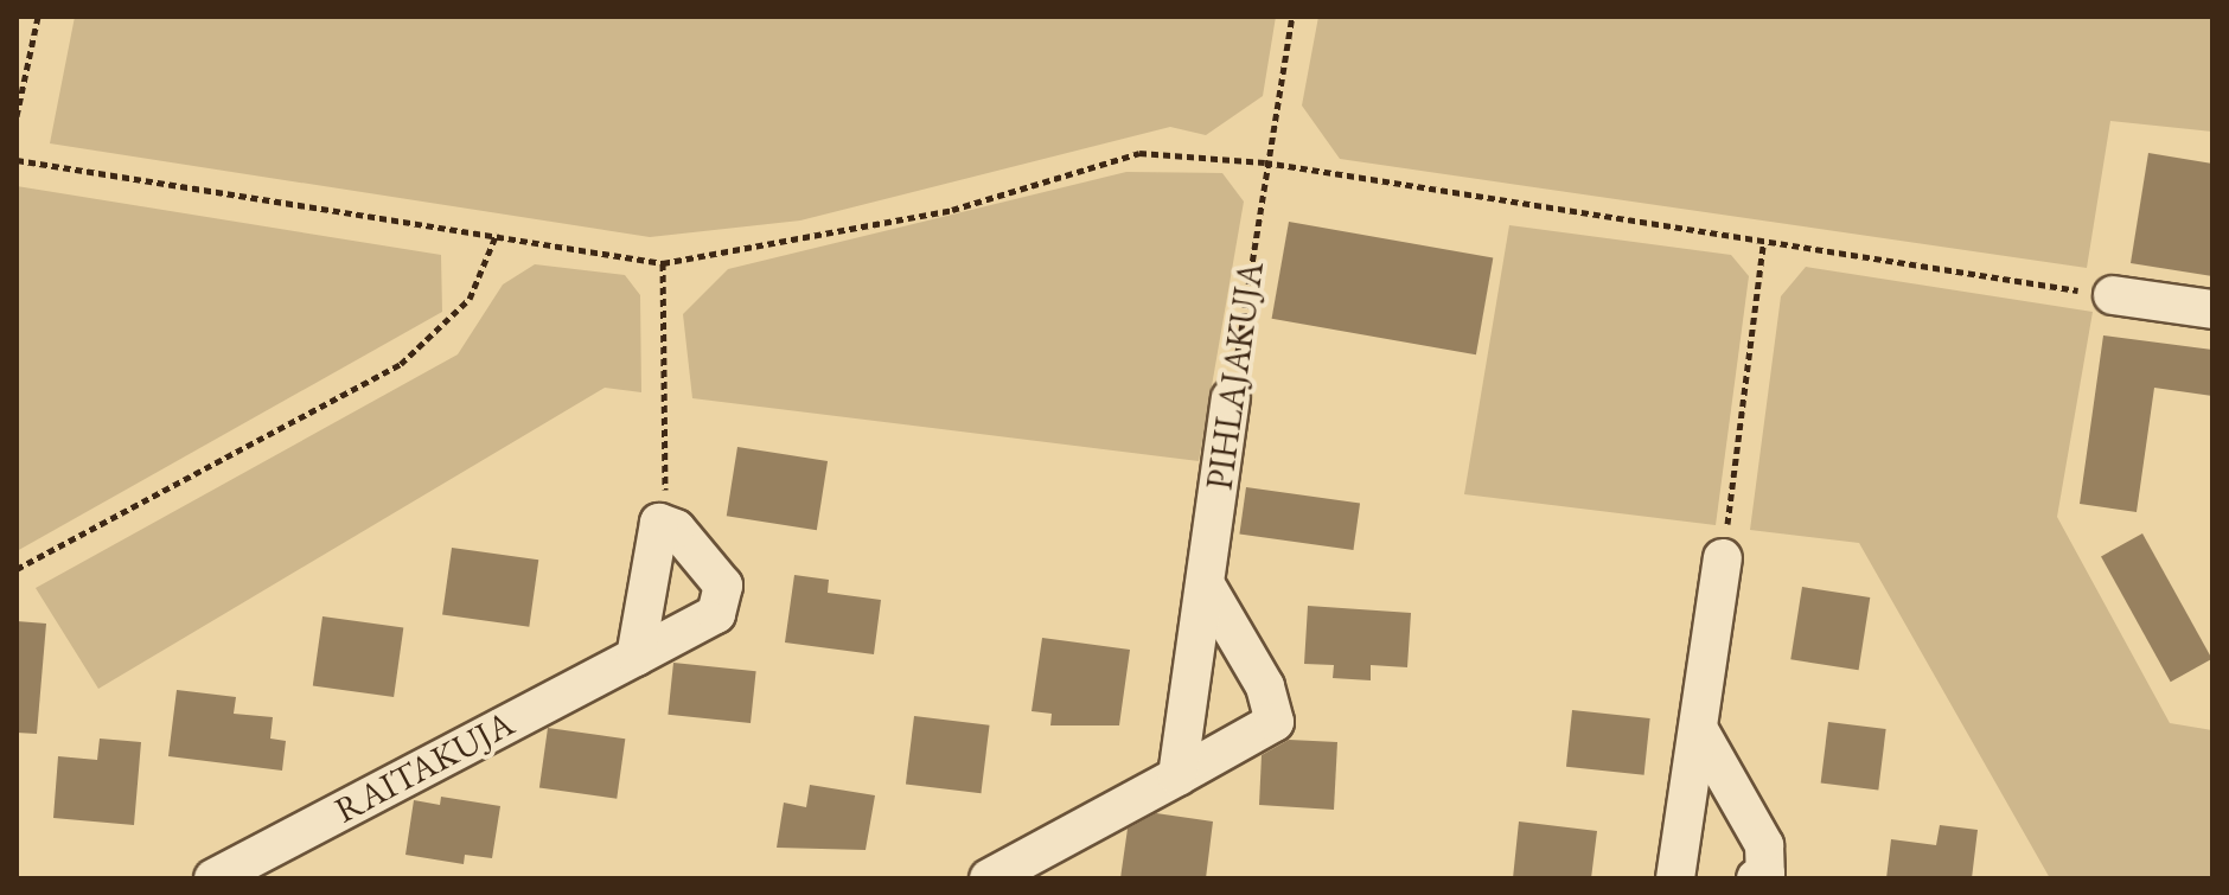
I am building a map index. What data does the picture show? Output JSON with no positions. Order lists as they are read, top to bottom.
{
  "streets": {
    "street": ["PIHLAJAKUJA", "RAITAKUJA"]
  }
}
